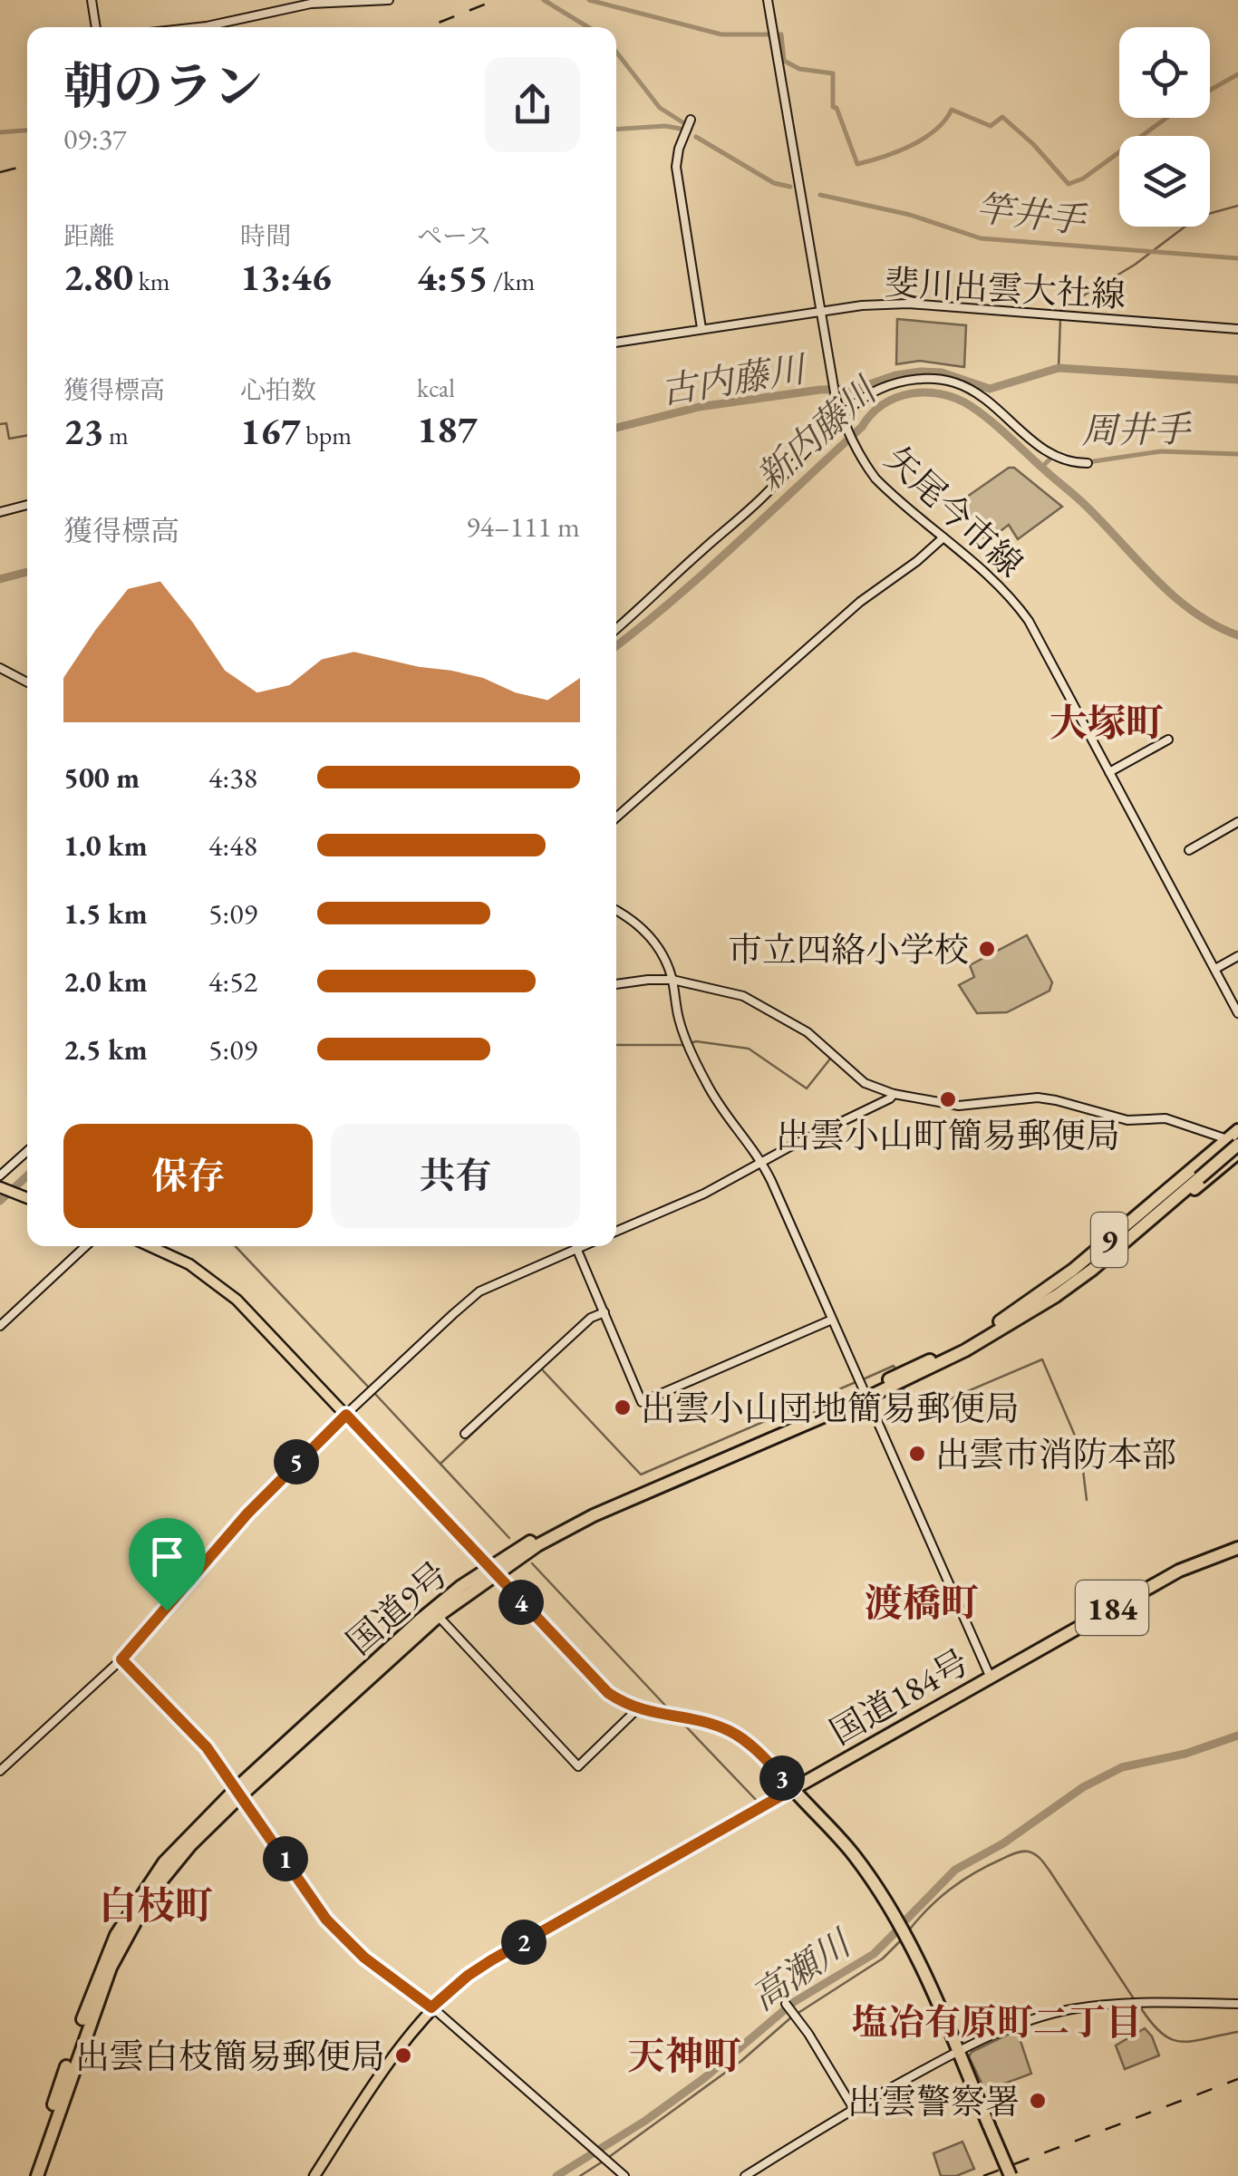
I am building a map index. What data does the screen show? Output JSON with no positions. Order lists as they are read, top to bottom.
{
  "streets": {
    "highway": [
      "9",
      "国道9号",
      "184",
      "国道184号"
    ],
    "street": ["斐川出雲大社線", "矢尾今市線"]
  },
  "crossings": [
    ["斐川出雲大社線", "矢尾今市線"],
    ["9", "国道9号"]
  ],
  "districts": [
    "大塚町",
    "渡橋町",
    "白枝町",
    "塩冶有原町二丁目",
    "天神町"
  ],
  "water": [
    "竿井手",
    "古内藤川",
    "周井手",
    "新内藤川",
    "高瀬川"
  ],
  "places": [
    "市立四絡小学校",
    "出雲小山町簡易郵便局",
    "出雲小山団地簡易郵便局",
    "出雲市消防本部",
    "出雲白枝簡易郵便局",
    "出雲警察署"
  ],
  "page": {
    "heading": ["朝のラン", "09:37"],
    "stats": [
      ["距離", "2.80 km"],
      ["時間", "13:46"],
      ["ペース", "4:55 /km"],
      ["獲得標高", "23 m"],
      ["心拍数", "167 bpm"],
      ["kcal", "187"]
    ],
    "chart": ["獲得標高", "94–111 m"],
    "list": [
      {
        "name": "500 m",
        "note": "4:38"
      },
      {
        "name": "1.0 km",
        "note": "4:48"
      },
      {
        "name": "1.5 km",
        "note": "5:09"
      },
      {
        "name": "2.0 km",
        "note": "4:52"
      },
      {
        "name": "2.5 km",
        "note": "5:09"
      }
    ],
    "buttons": ["保存", "共有"],
    "pins": [
      "5",
      "4",
      "3",
      "1",
      "2"
    ]
  }
}
